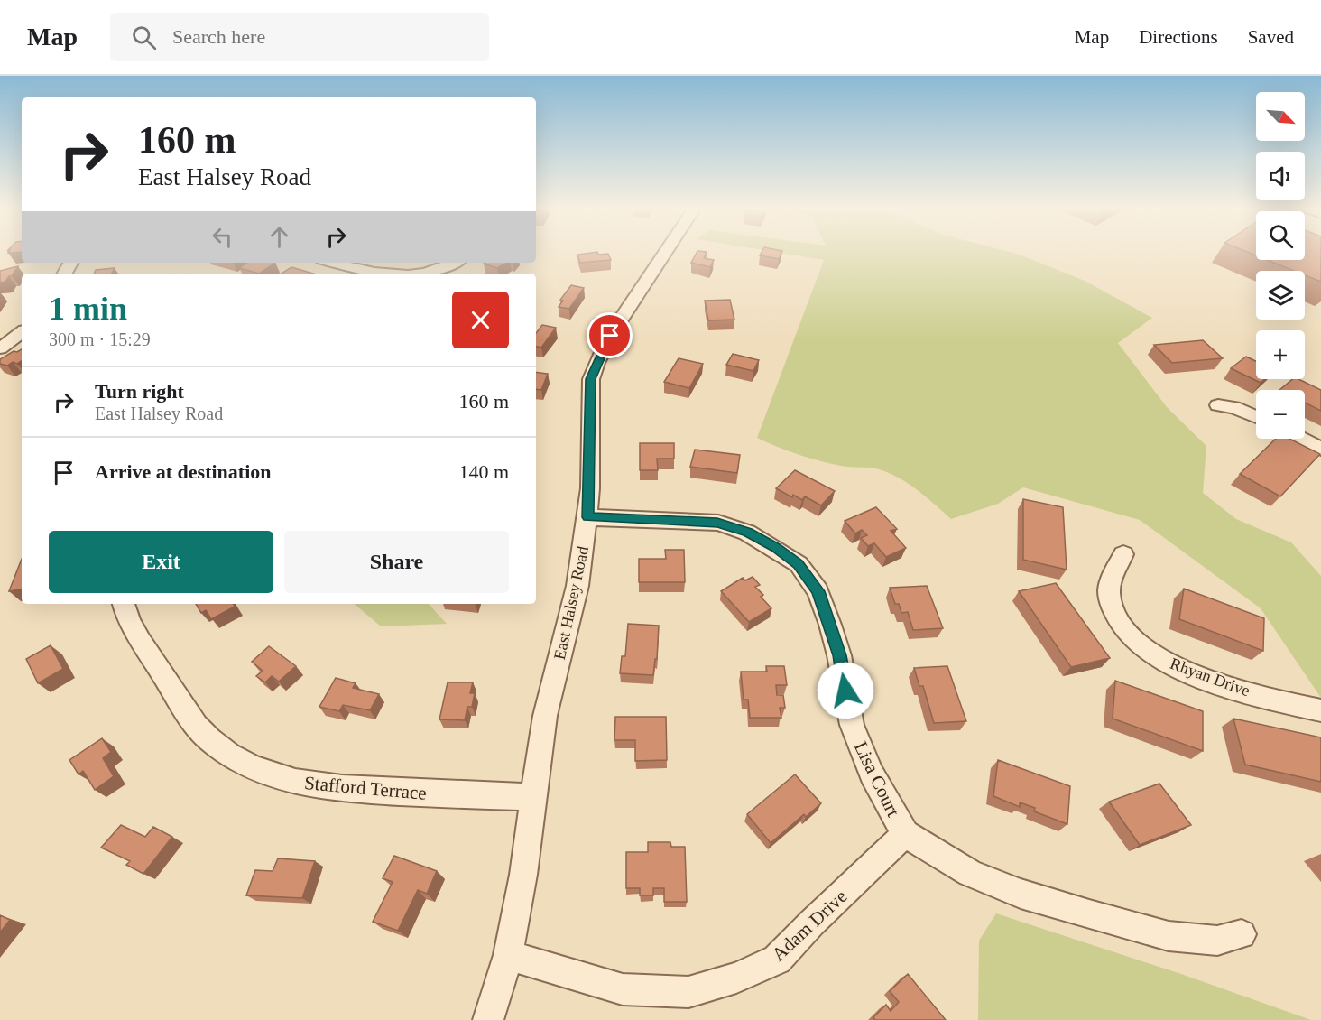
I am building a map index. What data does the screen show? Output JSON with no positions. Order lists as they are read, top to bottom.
{
  "streets": {
    "street": [
      "East Halsey Road",
      "Rhyan Drive",
      "Lisa Court",
      "Stafford Terrace",
      "Adam Drive"
    ]
  },
  "crossings": [
    ["East Halsey Road", "Lisa Court"],
    ["East Halsey Road", "Stafford Terrace"],
    ["East Halsey Road", "Adam Drive"],
    ["Lisa Court", "Adam Drive"]
  ],
  "north": "bottom right",
  "page": {
    "header": "Map",
    "search": "Search here",
    "nav": ["Map", "Directions", "Saved"],
    "map_buttons": ["+", "−"],
    "turn": ["160 m", "East Halsey Road"],
    "heading": ["1 min", "300 m · 15:29"],
    "list": [
      {
        "name": "Turn right",
        "note": "East Halsey Road",
        "value": "160 m"
      },
      {
        "name": "Arrive at destination",
        "value": "140 m"
      }
    ],
    "buttons": ["Exit", "Share"]
  }
}
